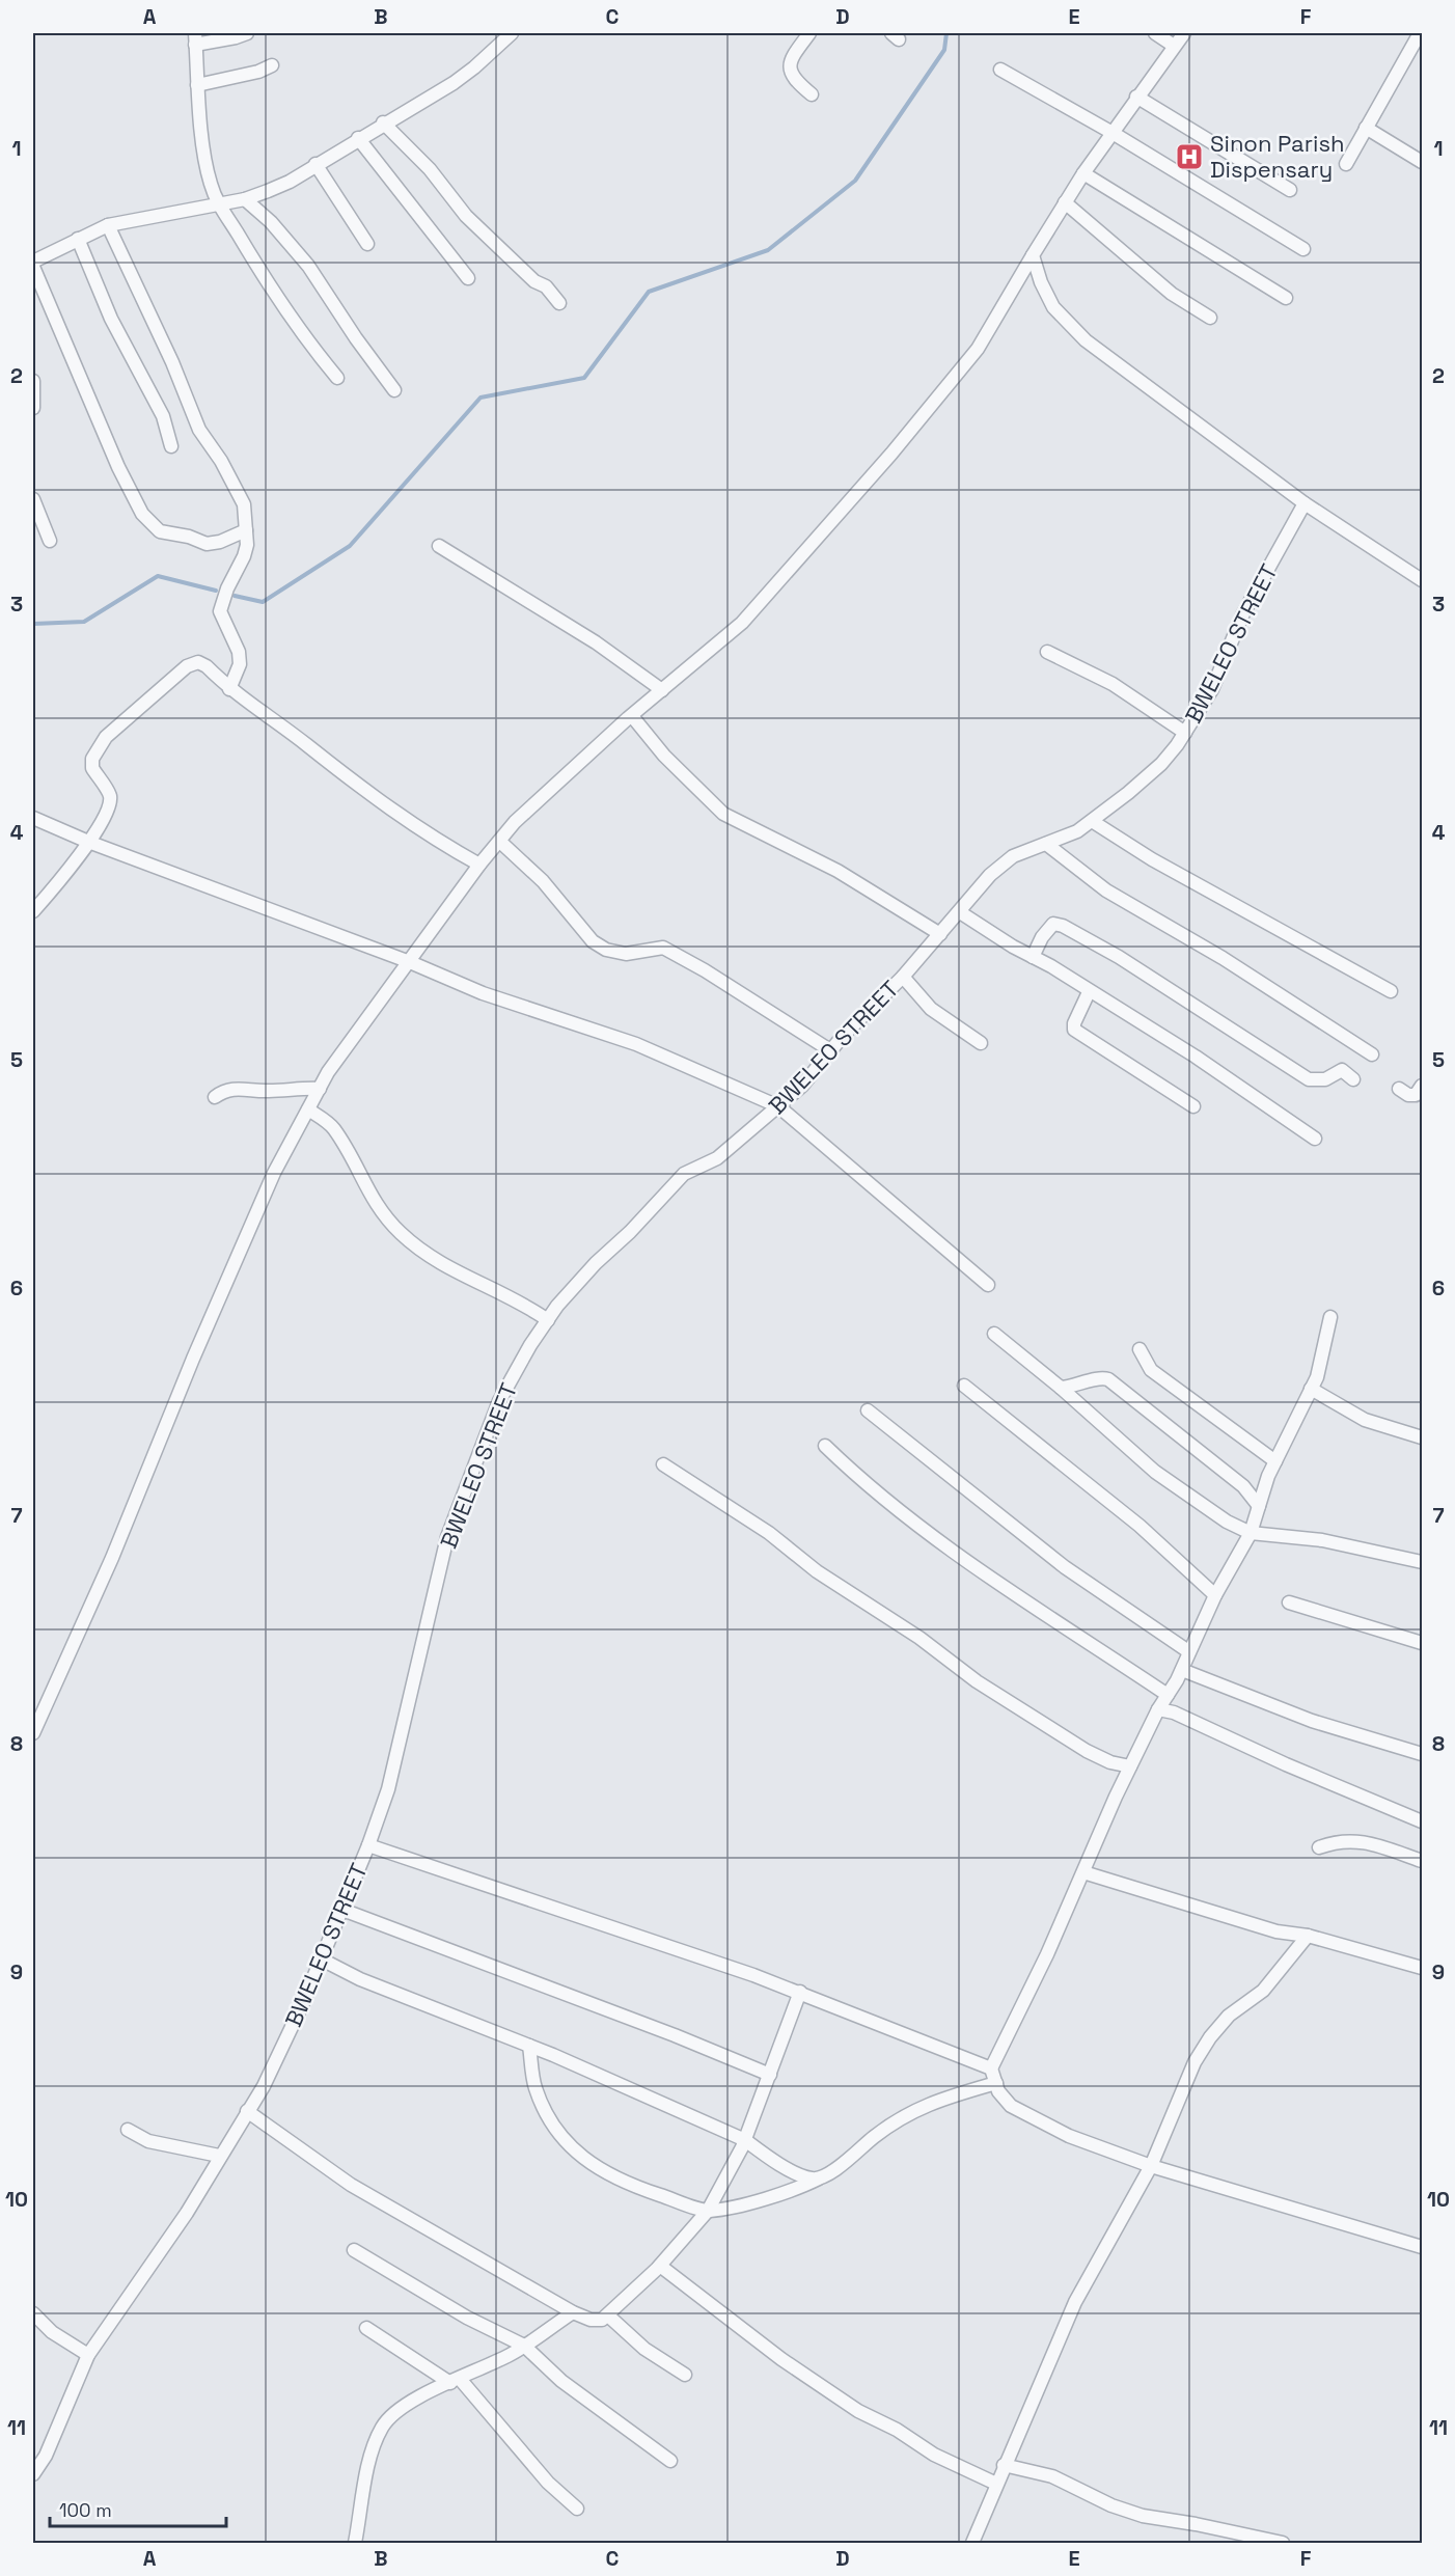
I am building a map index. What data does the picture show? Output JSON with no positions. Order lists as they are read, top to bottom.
{
  "streets": {
    "street": ["BWELEO STREET"]
  },
  "places": {
    "hospital": ["Sinon Parish Dispensary"]
  },
  "scale_bar": "100 m",
  "grid": {
    "columns": [
      "A",
      "B",
      "C",
      "D",
      "E",
      "F"
    ],
    "rows": [
      "1",
      "2",
      "3",
      "4",
      "5",
      "6",
      "7",
      "8",
      "9",
      "10",
      "11"
    ]
  }
}
